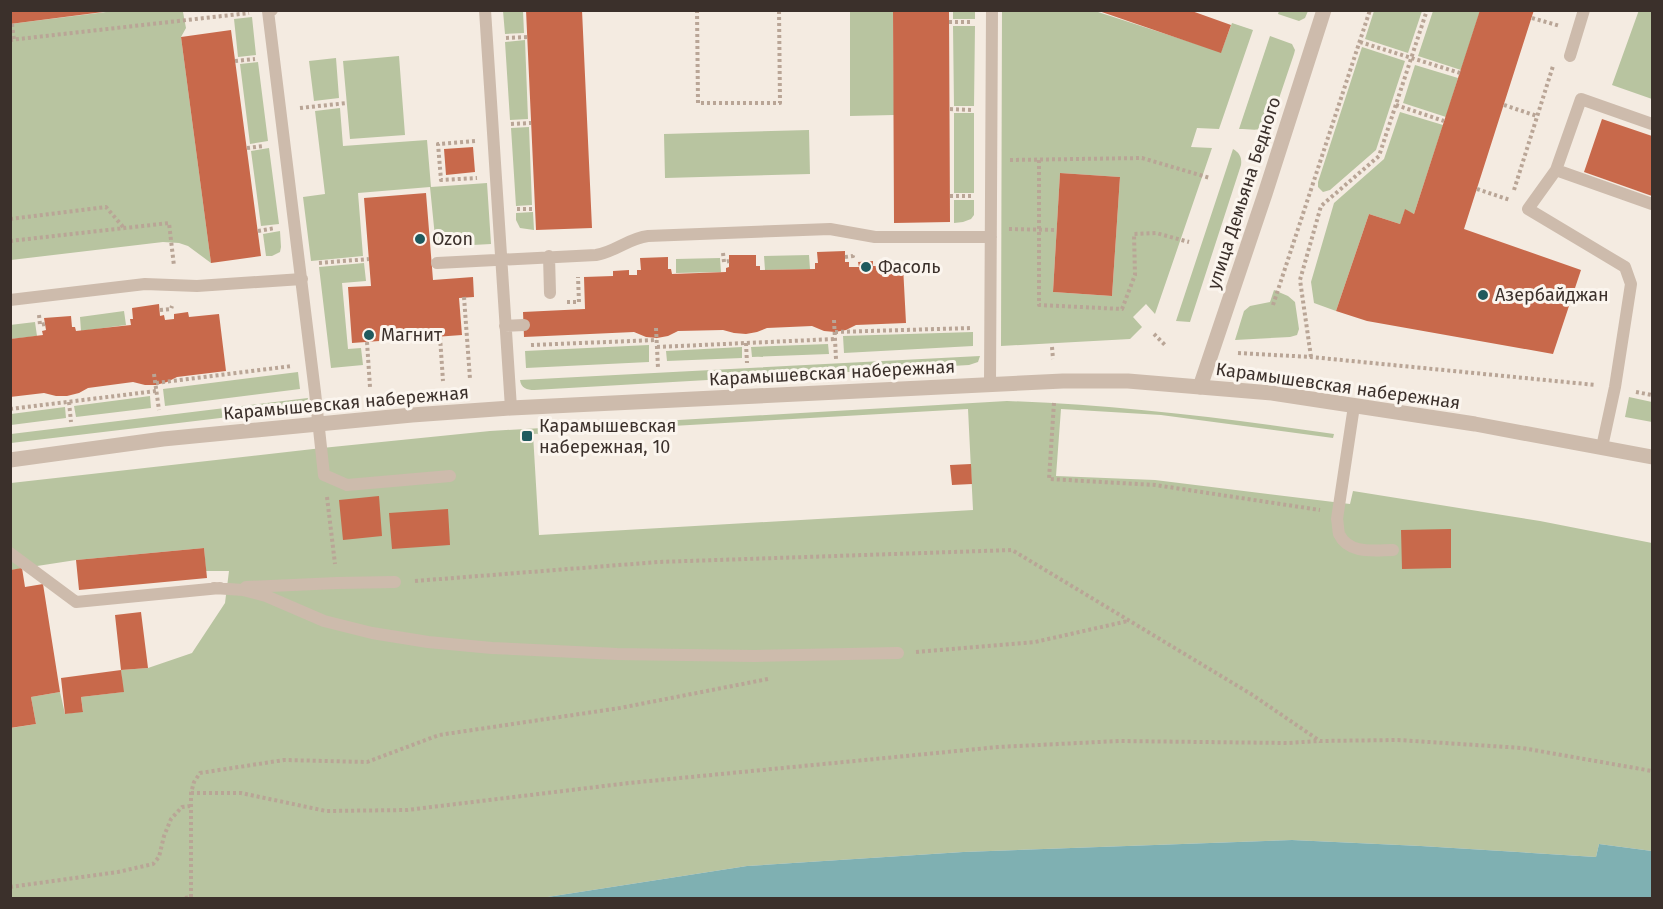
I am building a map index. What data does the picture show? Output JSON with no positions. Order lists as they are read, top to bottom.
{
  "streets": {
    "street": ["улица Демьяна Бедного", "Карамышевская набережная"]
  },
  "crossings": [
    ["улица Демьяна Бедного", "Карамышевская набережная"]
  ],
  "places": {
    "other": [
      "Ozon",
      "Фасоль",
      "Азербайджан",
      "Магнит"
    ],
    "transit": ["Карамышевская набережная, 10"]
  }
}
